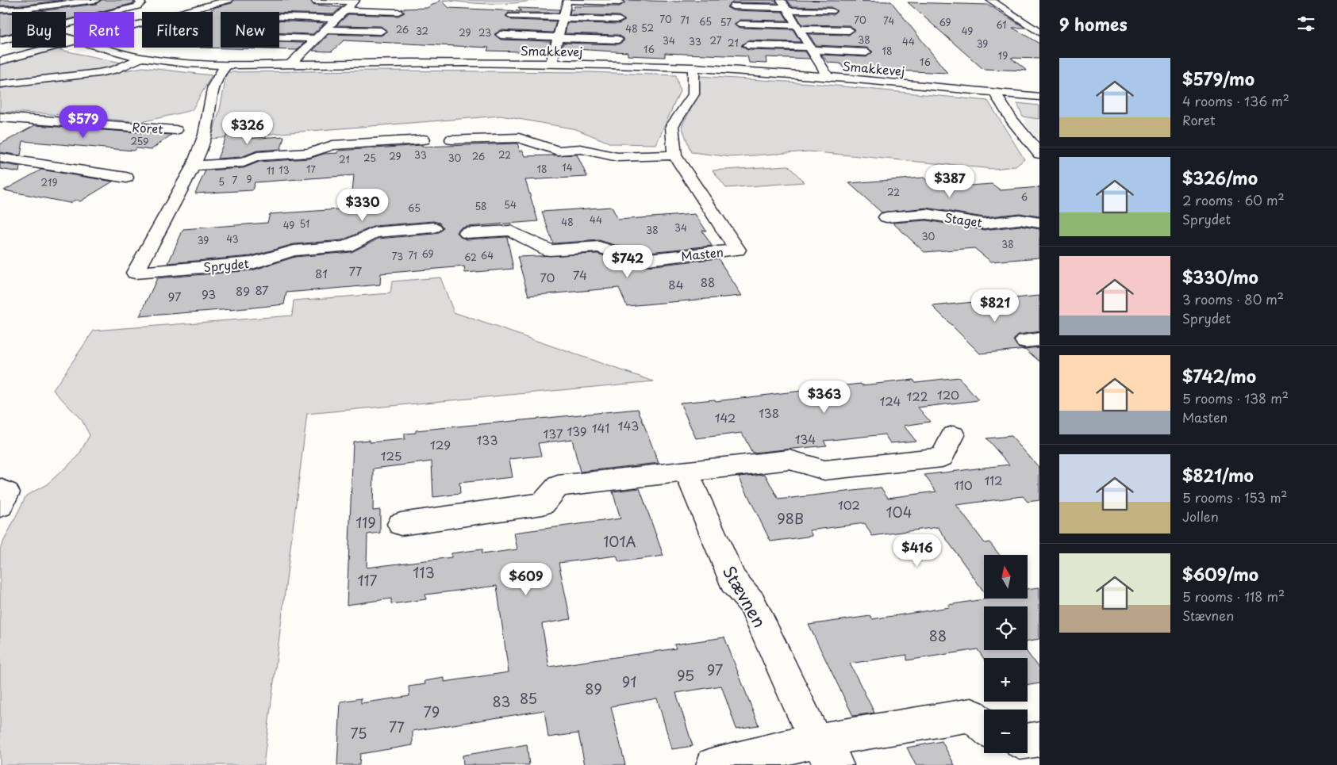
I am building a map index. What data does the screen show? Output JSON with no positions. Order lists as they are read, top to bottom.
{
  "streets": {
    "street": [
      "Smakkevej",
      "Roret",
      "Staget",
      "Masten",
      "Sprydet",
      "Stævnen"
    ]
  },
  "crossings": [
    ["Smakkevej", "Sprydet"]
  ],
  "house_numbers": [
    "70",
    "71",
    "70",
    "74",
    "65",
    "57",
    "69",
    "61",
    "52",
    "48",
    "26",
    "32",
    "49",
    "29",
    "23",
    "38",
    "34",
    "27",
    "33",
    "44",
    "21",
    "39",
    "16",
    "18",
    "19",
    "16",
    "259",
    "33",
    "22",
    "29",
    "26",
    "25",
    "30",
    "21",
    "14",
    "17",
    "18",
    "13",
    "11",
    "9",
    "7",
    "5",
    "219",
    "22",
    "6",
    "54",
    "58",
    "65",
    "44",
    "48",
    "51",
    "49",
    "34",
    "38",
    "30",
    "43",
    "39",
    "38",
    "69",
    "71",
    "64",
    "73",
    "62",
    "77",
    "81",
    "74",
    "70",
    "88",
    "84",
    "87",
    "89",
    "93",
    "97",
    "120",
    "122",
    "124",
    "138",
    "142",
    "143",
    "141",
    "139",
    "137",
    "134",
    "133",
    "129",
    "125",
    "112",
    "110",
    "102",
    "104",
    "98B",
    "119",
    "101A",
    "113",
    "117",
    "88",
    "97",
    "95",
    "91",
    "89",
    "85",
    "83",
    "79",
    "77",
    "75"
  ],
  "north": "top",
  "page": {
    "heading": "9 homes",
    "chip": [
      "Buy",
      "Rent",
      "Filters",
      "New"
    ],
    "list": [
      {
        "name": "$579/mo",
        "note": "4 rooms · 136 m² · Roret"
      },
      {
        "name": "$326/mo",
        "note": "2 rooms · 60 m² · Sprydet"
      },
      {
        "name": "$330/mo",
        "note": "3 rooms · 80 m² · Sprydet"
      },
      {
        "name": "$742/mo",
        "note": "5 rooms · 138 m² · Masten"
      },
      {
        "name": "$821/mo",
        "note": "5 rooms · 153 m² · Jollen"
      },
      {
        "name": "$609/mo",
        "note": "5 rooms · 118 m² · Stævnen"
      }
    ],
    "price": [
      "$579",
      "$326",
      "$387",
      "$330",
      "$742",
      "$821",
      "$363",
      "$416",
      "$609"
    ],
    "map_buttons": ["+", "−"]
  }
}
